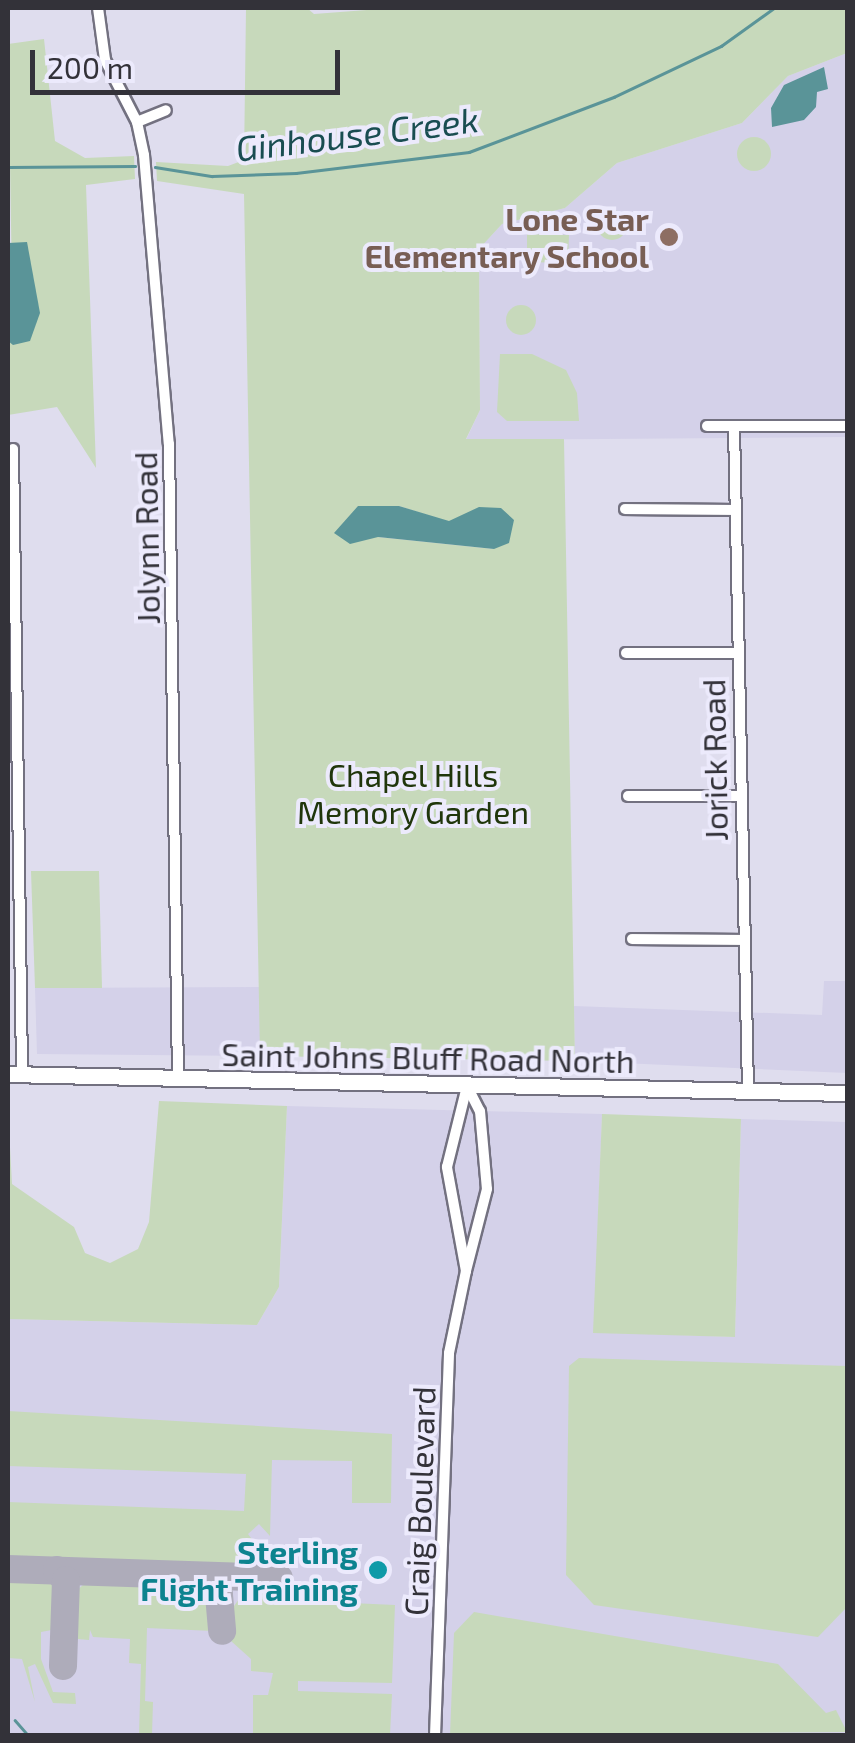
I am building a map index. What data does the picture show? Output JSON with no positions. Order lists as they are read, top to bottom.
{
  "streets": {
    "main road": ["Saint Johns Bluff Road North"],
    "street": ["Jolynn Road", "Jorick Road", "Craig Boulevard"]
  },
  "crossings": [
    ["Jolynn Road", "Saint Johns Bluff Road North"],
    ["Jorick Road", "Saint Johns Bluff Road North"],
    ["Saint Johns Bluff Road North", "Craig Boulevard"]
  ],
  "water": ["Ginhouse Creek"],
  "parks": ["Chapel Hills Memory Garden"],
  "places": ["Lone Star Elementary School", "Sterling Flight Training"],
  "scale_bar": "200 m"
}
